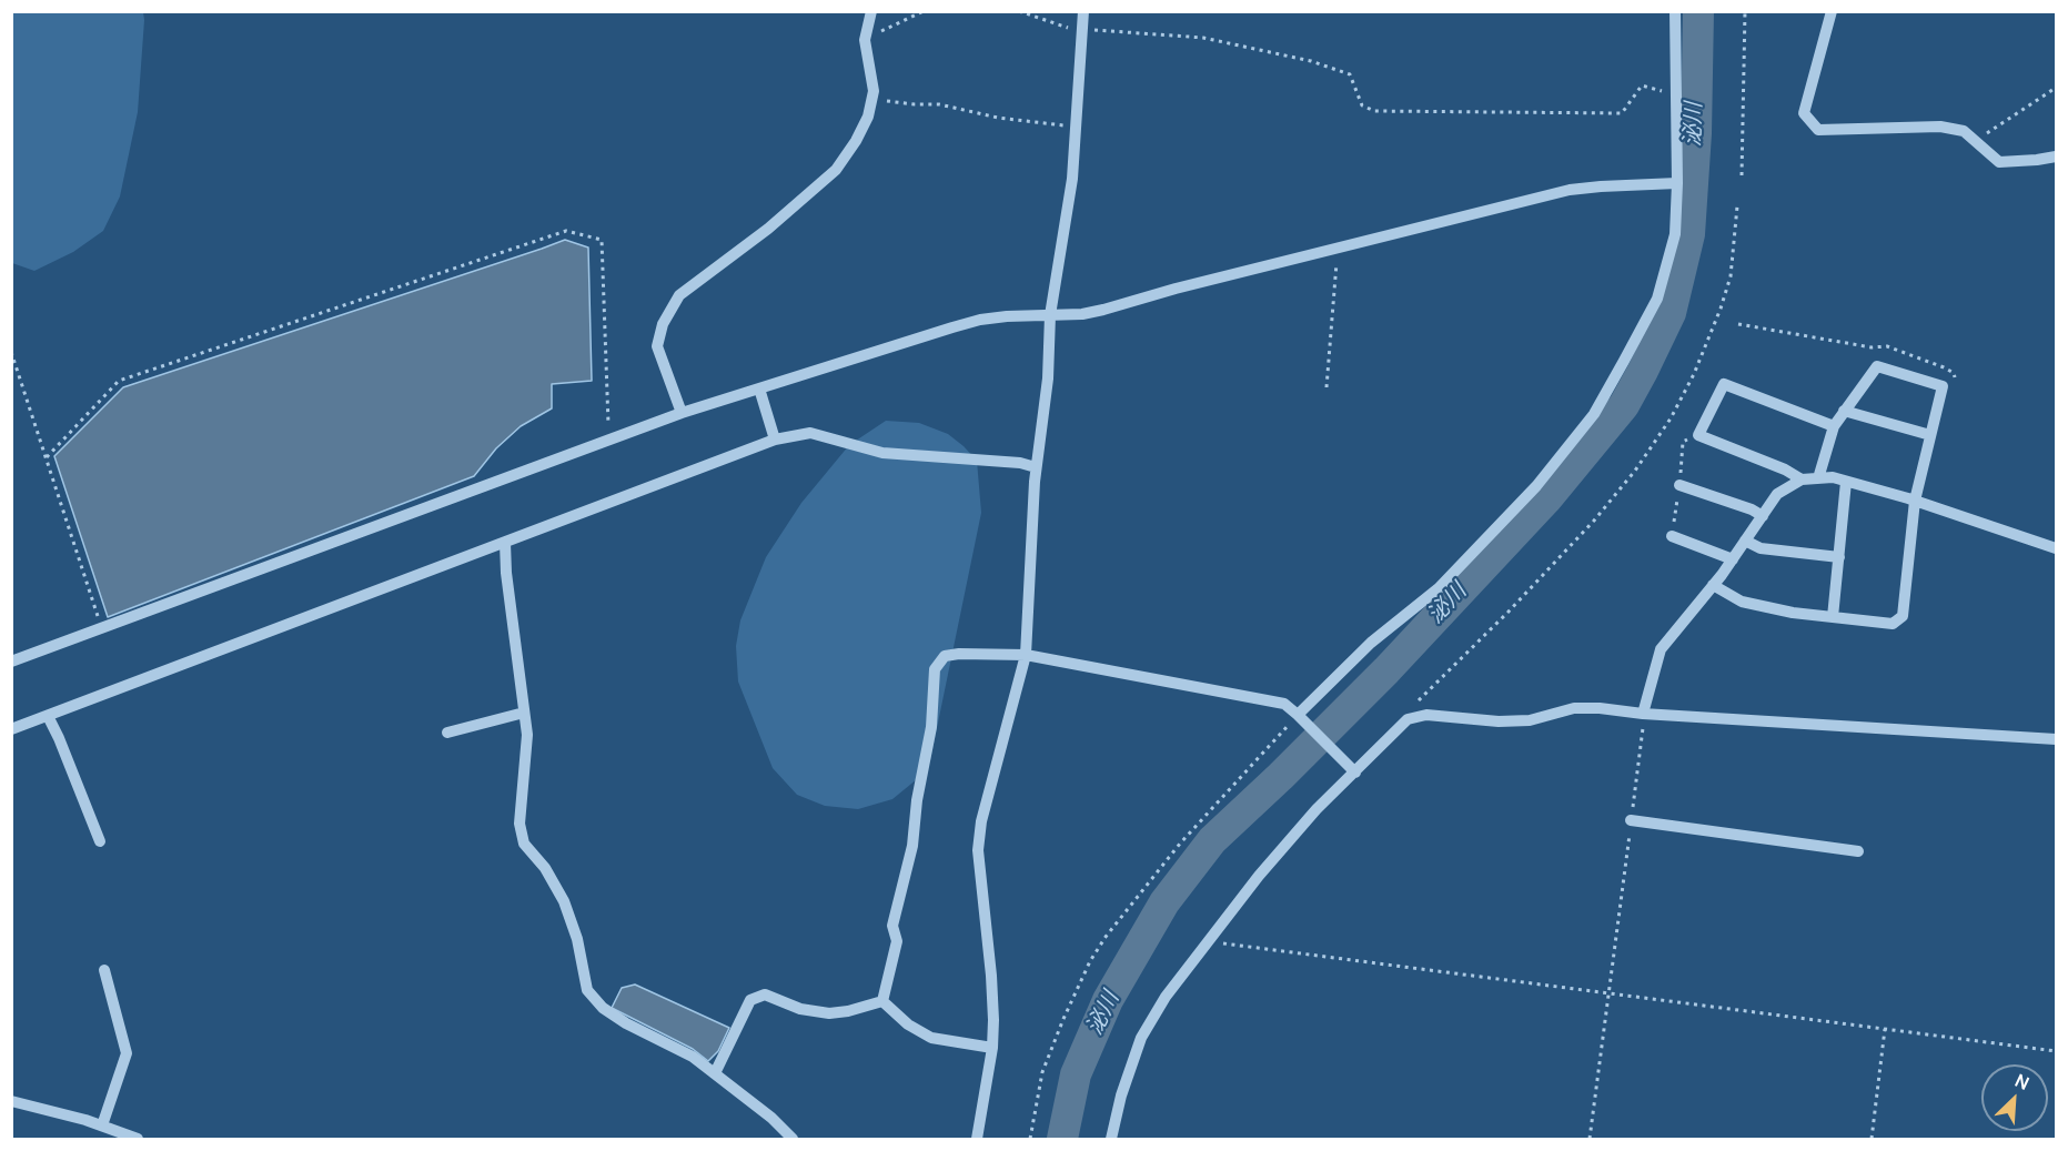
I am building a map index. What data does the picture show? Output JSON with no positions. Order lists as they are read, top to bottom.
{
  "water": ["泌川"],
  "north": "top right"
}
